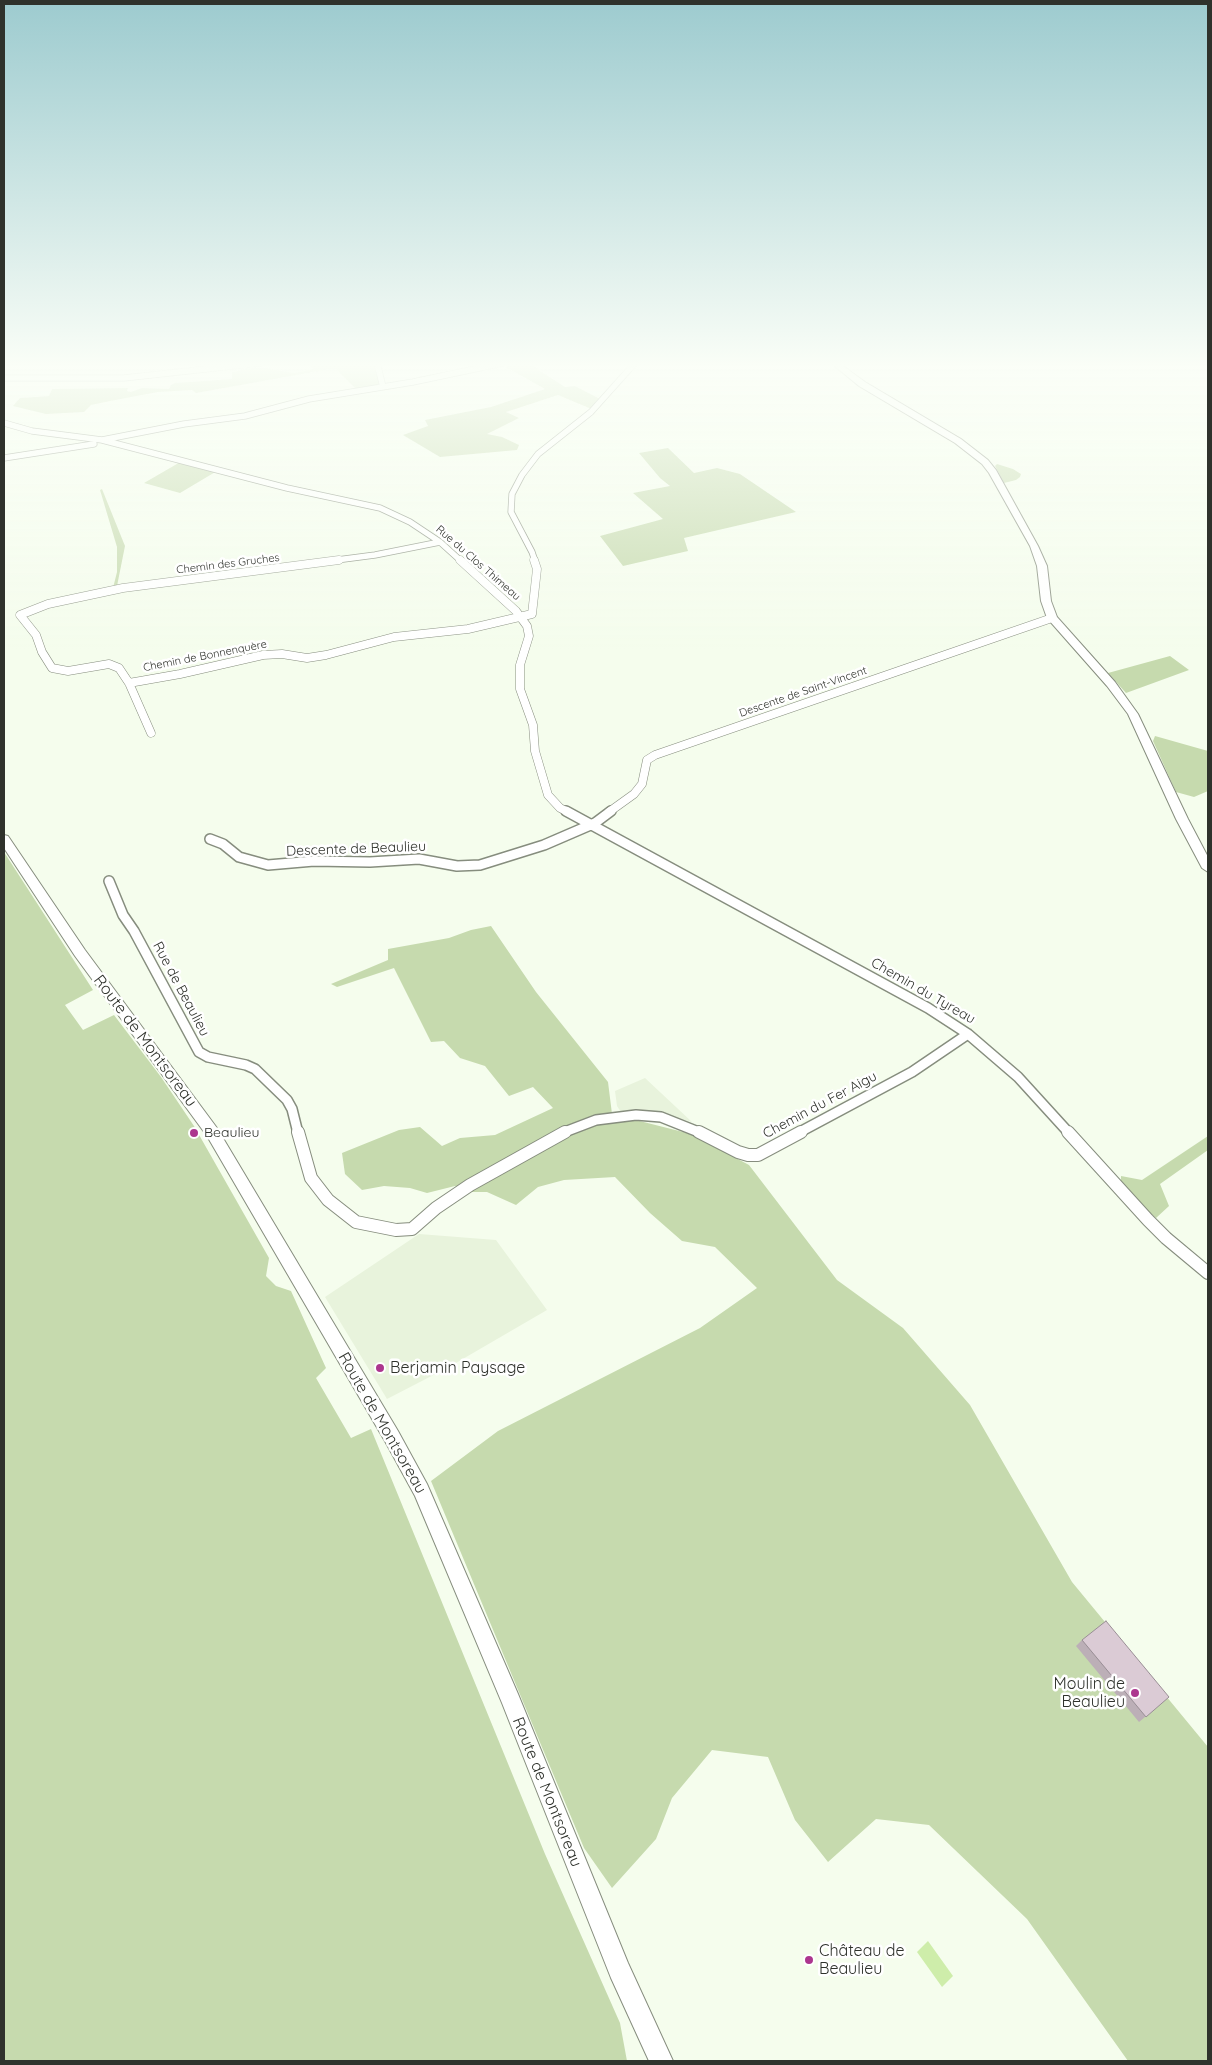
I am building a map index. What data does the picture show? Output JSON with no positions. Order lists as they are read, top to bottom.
{
  "streets": {
    "street": [
      "Rue du Clos Thimeau",
      "Chemin des Gruches",
      "Chemin de Bonnenquère",
      "Descente de Saint-Vincent",
      "Descente de Beaulieu",
      "Rue de Beaulieu",
      "Chemin du Tyreau",
      "Route de Montsoreau",
      "Chemin du Fer Aigu"
    ]
  },
  "crossings": [
    ["Rue du Clos Thimeau", "Chemin des Gruches"],
    ["Rue du Clos Thimeau", "Chemin de Bonnenquère"],
    ["Chemin des Gruches", "Chemin de Bonnenquère"],
    ["Descente de Saint-Vincent", "Descente de Beaulieu"],
    ["Descente de Saint-Vincent", "Chemin du Tyreau"],
    ["Descente de Beaulieu", "Chemin du Tyreau"],
    ["Rue de Beaulieu", "Chemin du Fer Aigu"],
    ["Chemin du Tyreau", "Chemin du Fer Aigu"]
  ],
  "places": [
    "Beaulieu",
    "Berjamin Paysage",
    "Moulin de Beaulieu",
    "Château de Beaulieu"
  ]
}
